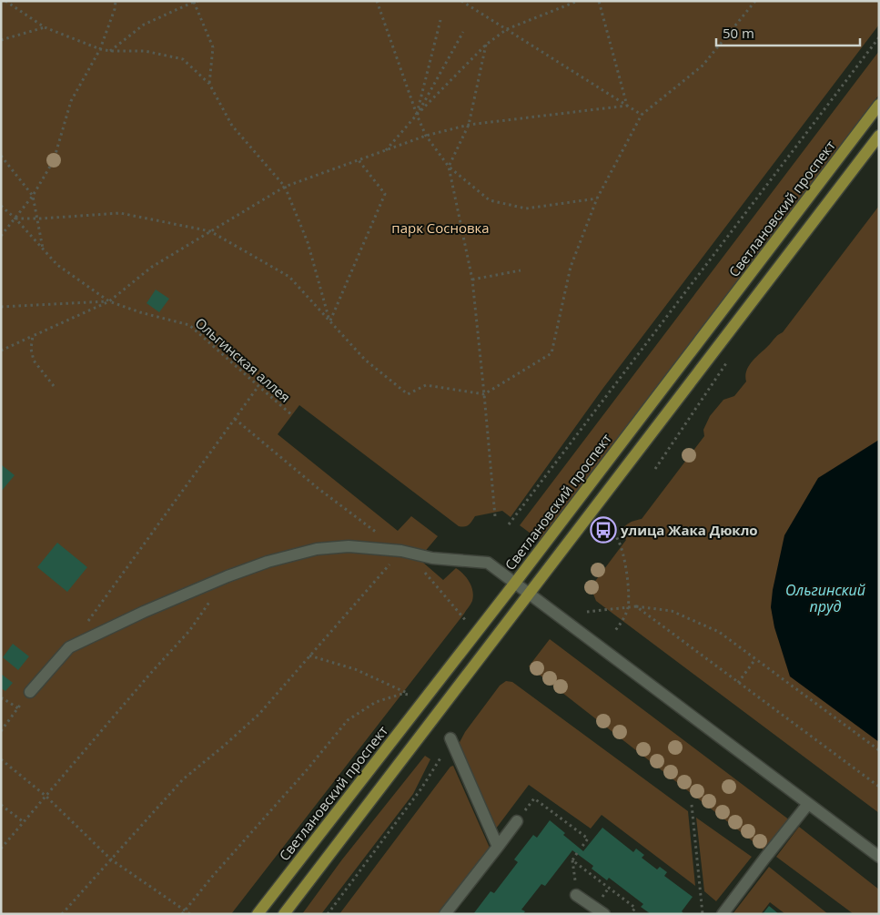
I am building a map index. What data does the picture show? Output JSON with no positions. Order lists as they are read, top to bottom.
{
  "streets": {
    "main road": ["Светлановский проспект"],
    "path": ["Ольгинская аллея"]
  },
  "water": ["Ольгинский пруд"],
  "parks": ["парк Сосновка"],
  "places": {
    "bus stop": ["улица Жака Дюкло"]
  },
  "scale_bar": "50 m"
}
